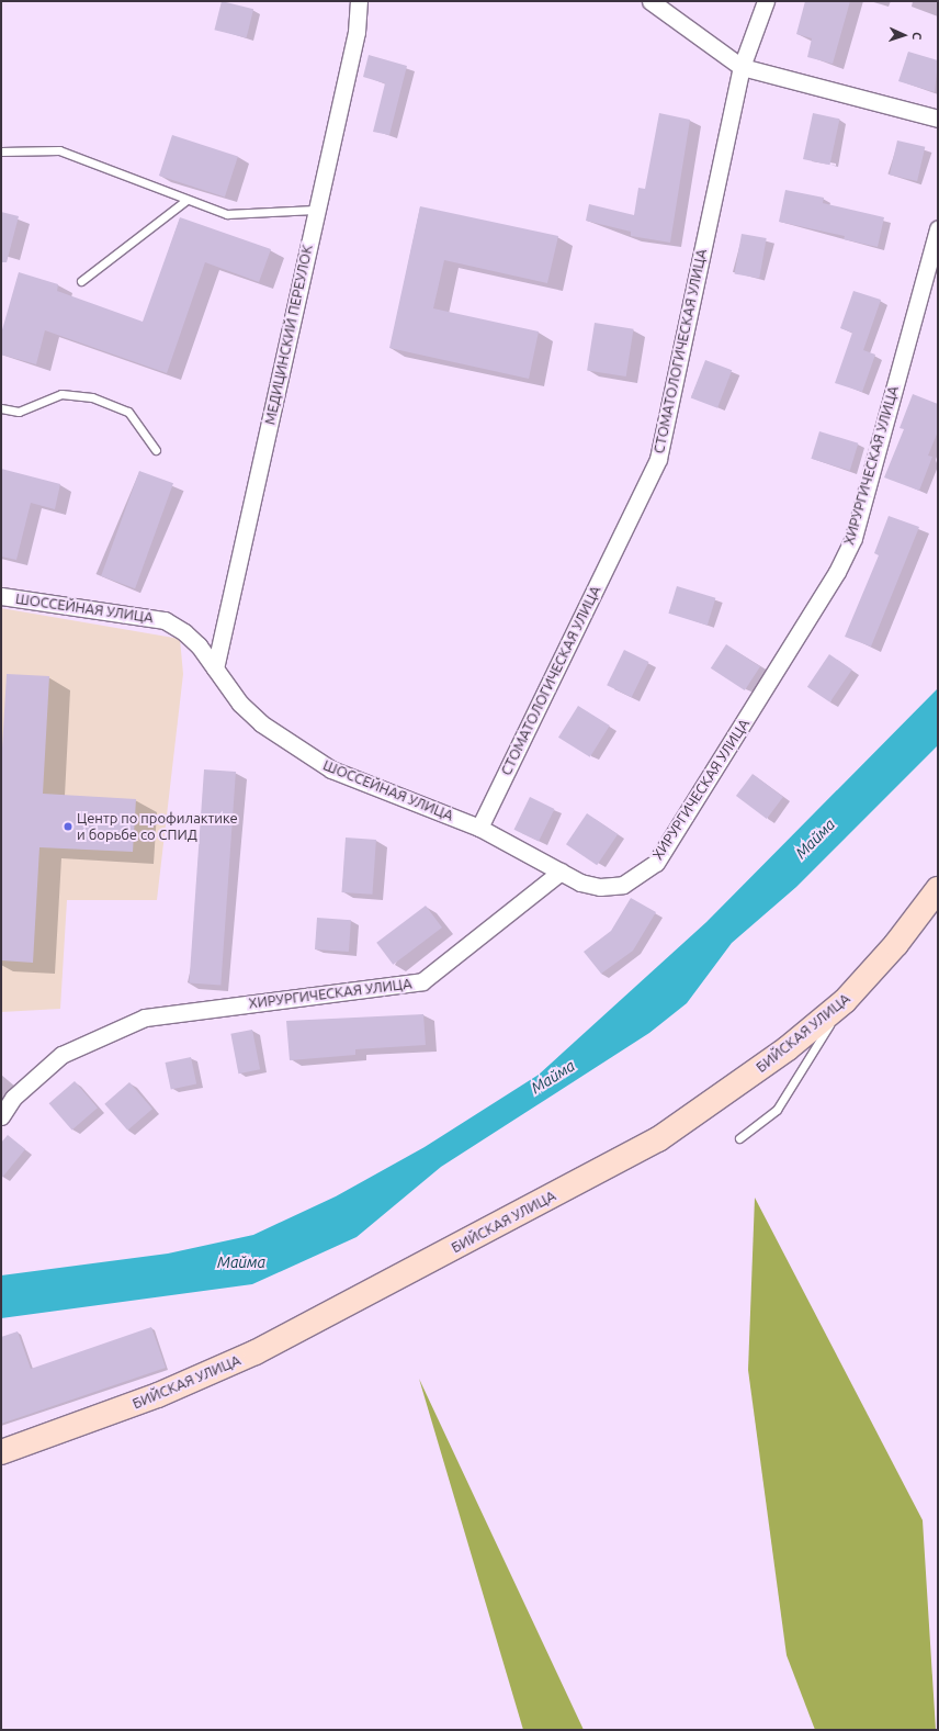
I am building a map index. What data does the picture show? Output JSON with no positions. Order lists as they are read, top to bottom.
{
  "streets": {
    "main road": ["БИЙСКАЯ УЛИЦА"],
    "street": [
      "МЕДИЦИНСКИЙ ПЕРЕУЛОК",
      "СТОМАТОЛОГИЧЕСКАЯ УЛИЦА",
      "ХИРУРГИЧЕСКАЯ УЛИЦА",
      "ШОССЕЙНАЯ УЛИЦА"
    ]
  },
  "crossings": [
    ["МЕДИЦИНСКИЙ ПЕРЕУЛОК", "ШОССЕЙНАЯ УЛИЦА"],
    ["СТОМАТОЛОГИЧЕСКАЯ УЛИЦА", "ШОССЕЙНАЯ УЛИЦА"],
    ["ХИРУРГИЧЕСКАЯ УЛИЦА", "ШОССЕЙНАЯ УЛИЦА"]
  ],
  "water": ["Майма"],
  "places": ["Центр по профилактике и борьбе со СПИД"],
  "north": "right"
}
